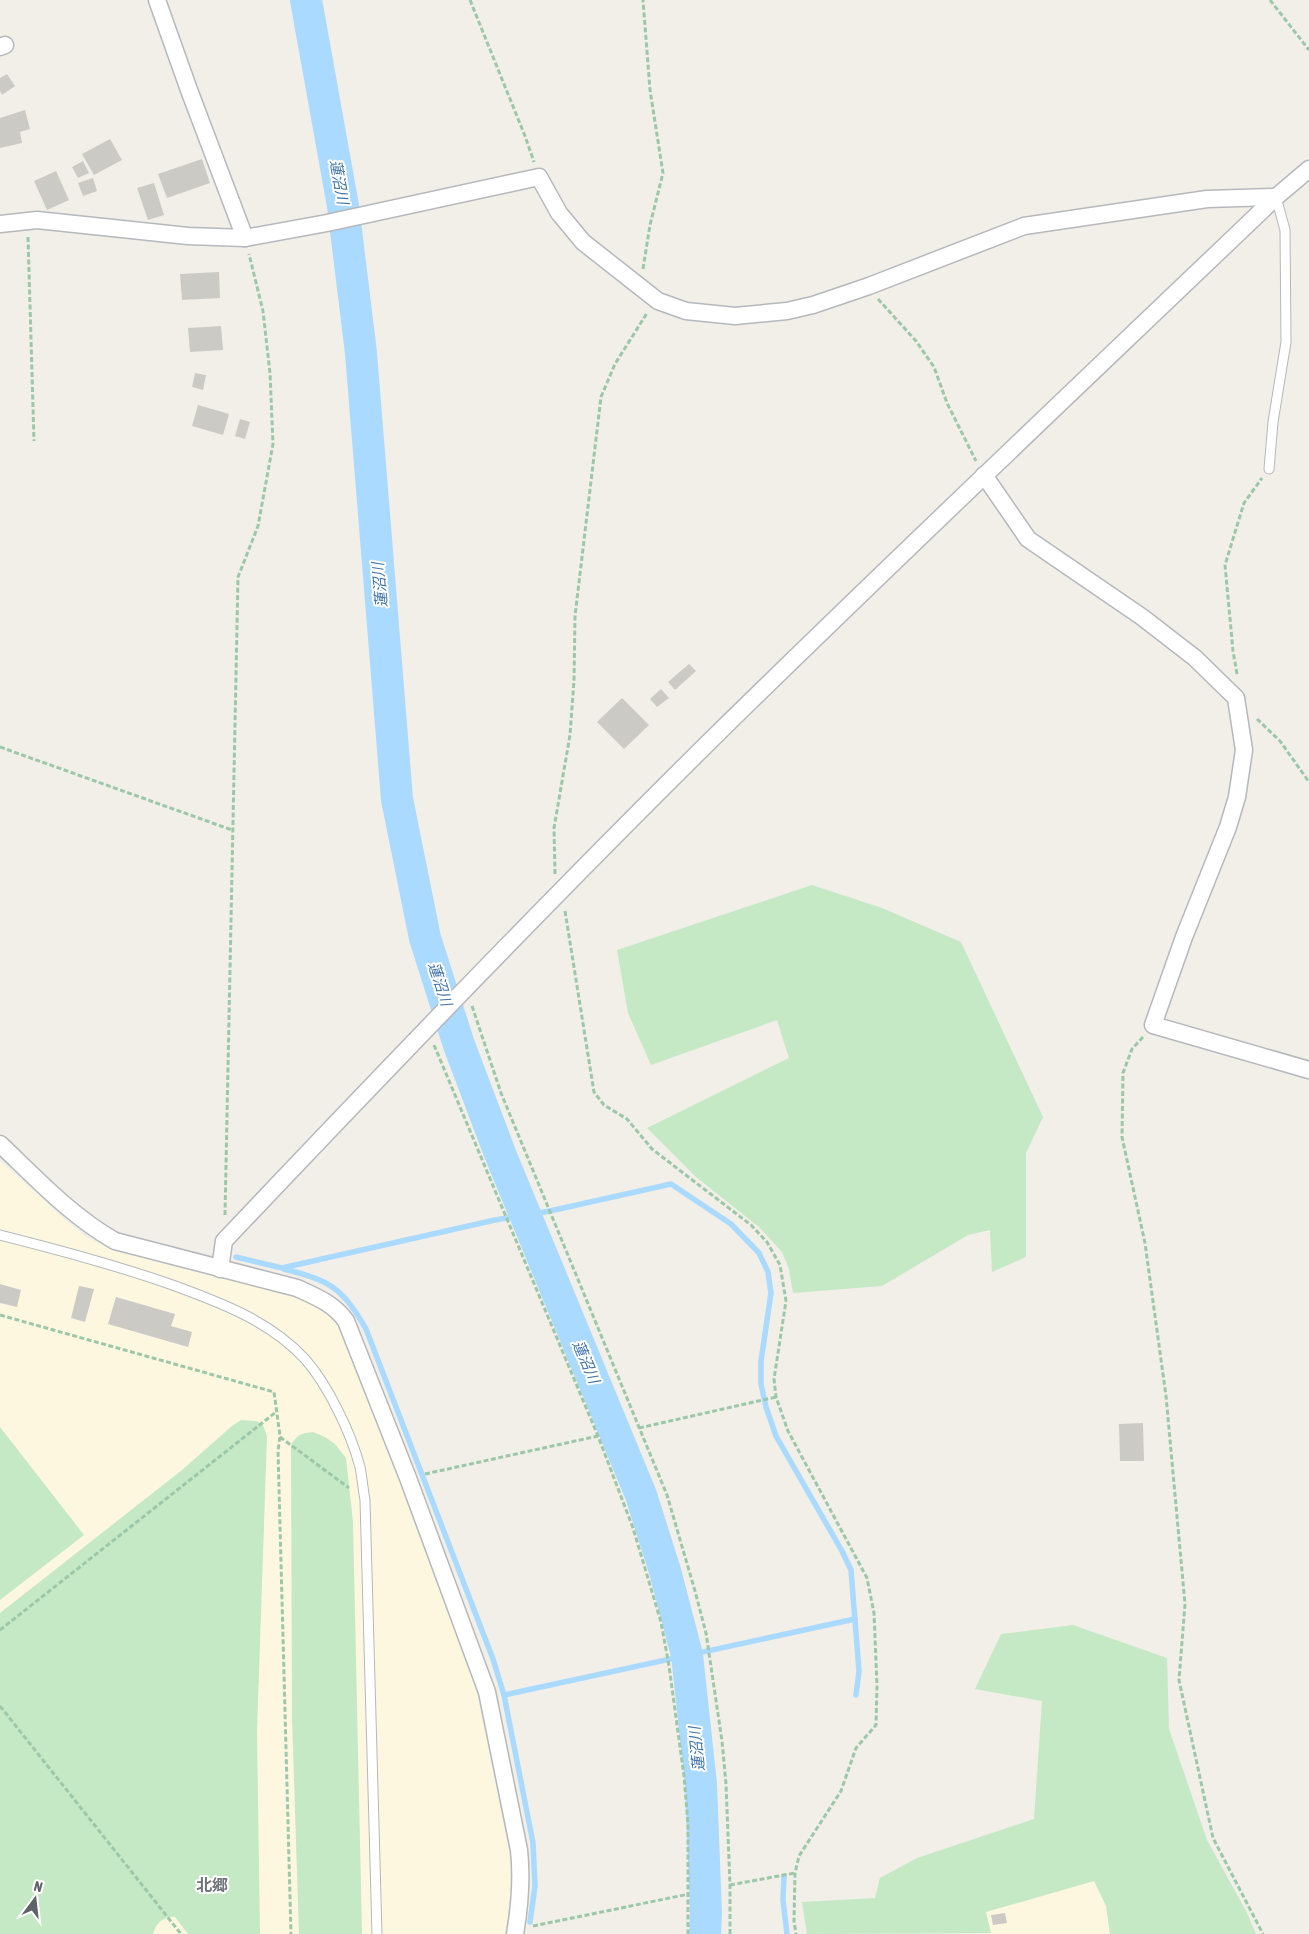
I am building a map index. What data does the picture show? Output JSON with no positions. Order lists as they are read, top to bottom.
{
  "districts": ["北郷"],
  "water": ["蓮沼川"],
  "north": "top"
}
